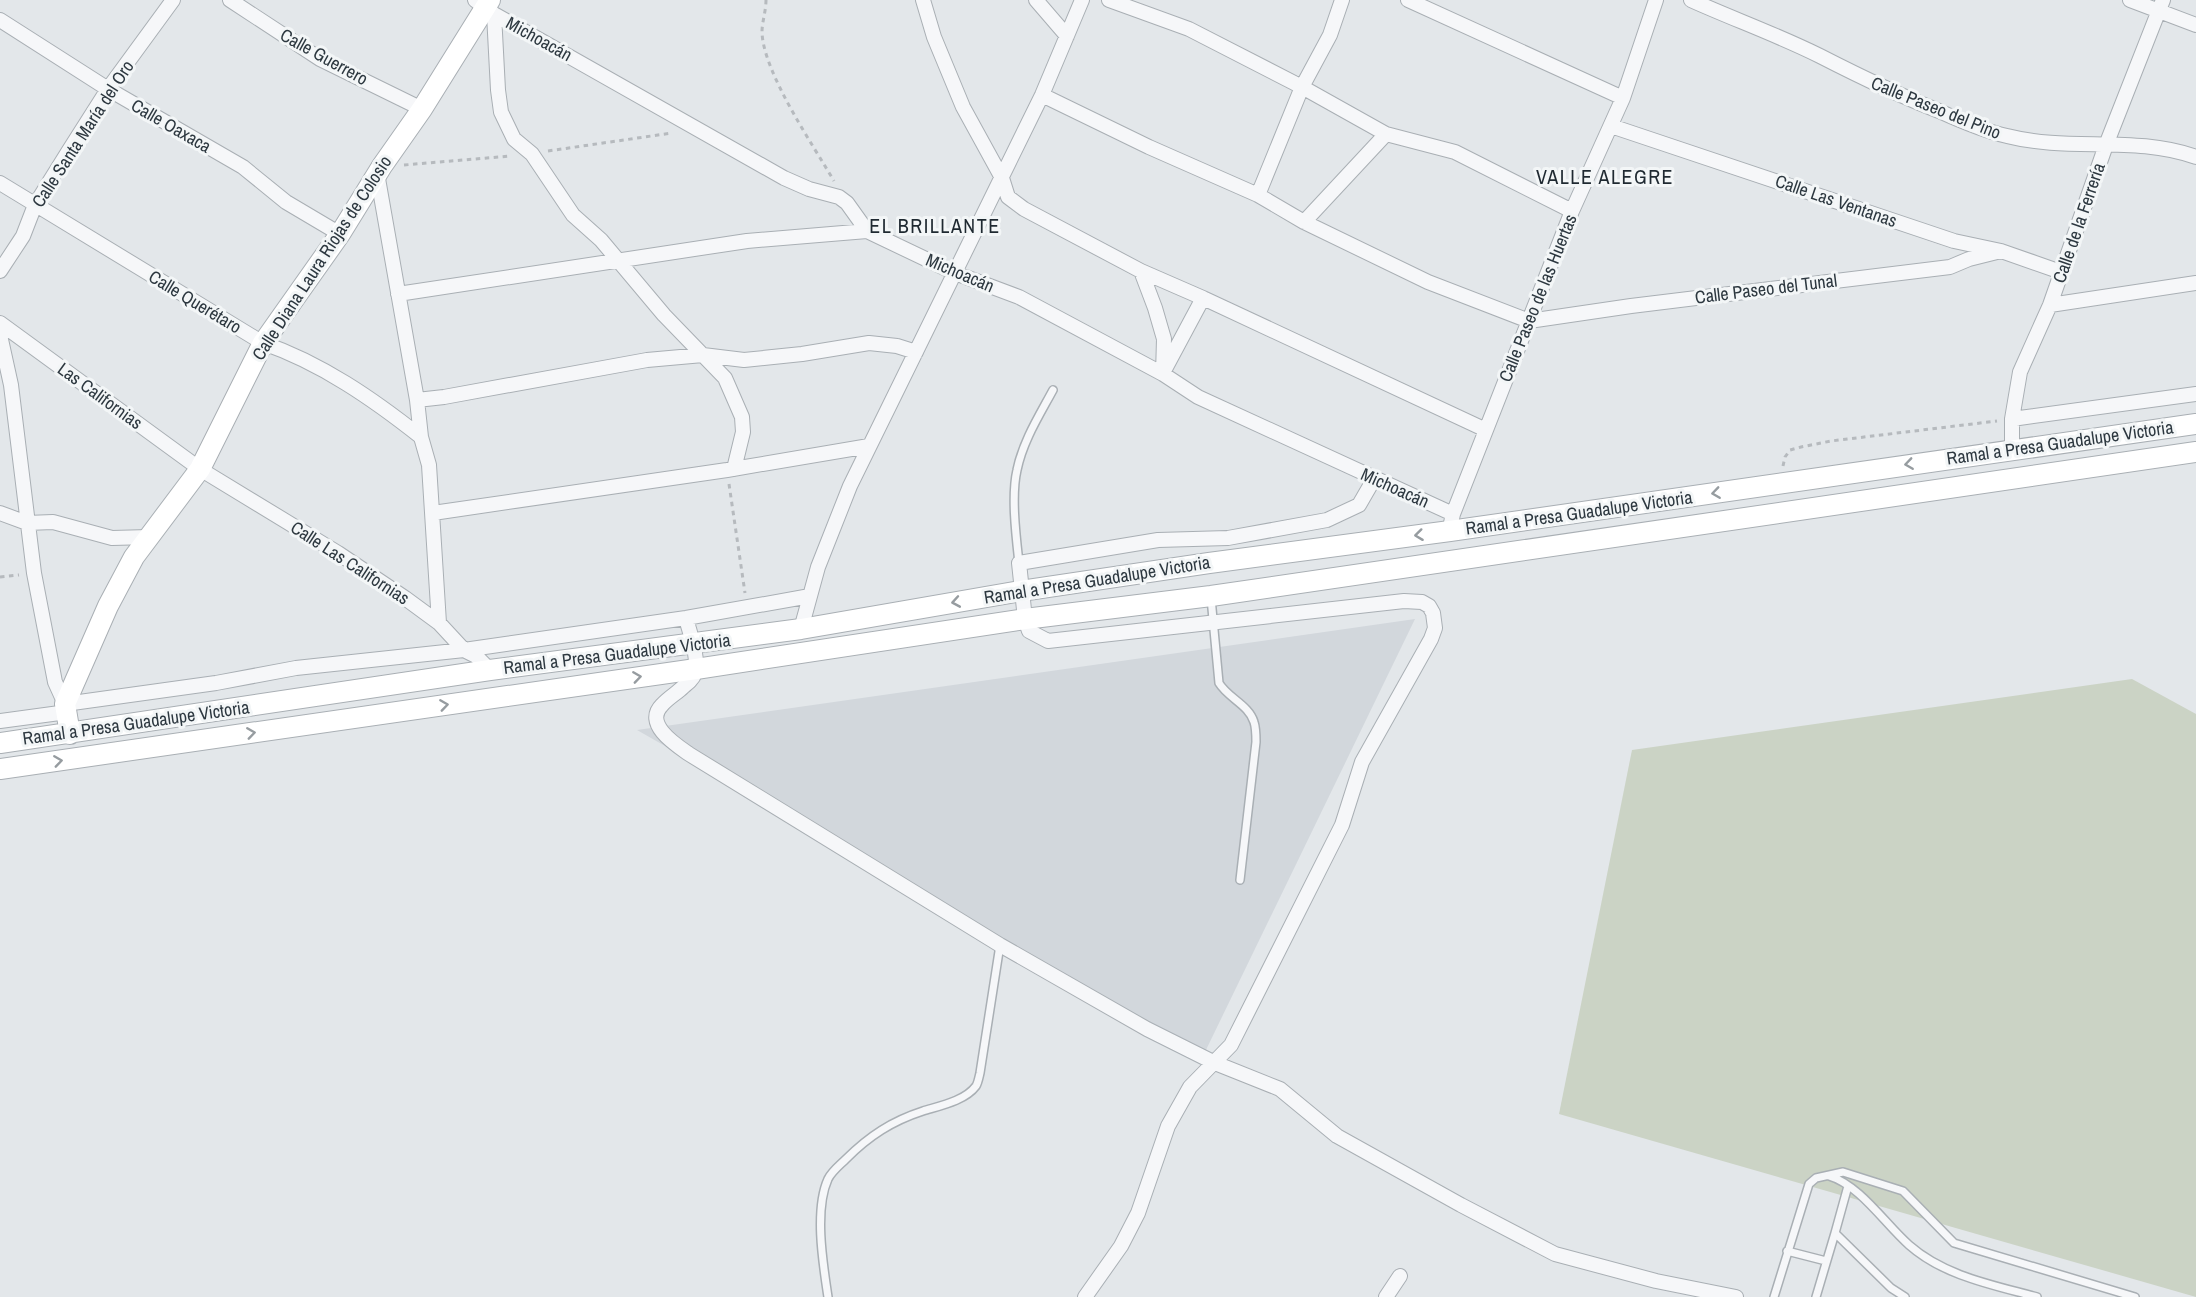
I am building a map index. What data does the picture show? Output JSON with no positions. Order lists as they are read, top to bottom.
{
  "streets": {
    "main road": ["Calle Diana Laura Riojas de Colosio", "Ramal a Presa Guadalupe Victoria"],
    "street": [
      "Michoacán",
      "Calle Guerrero",
      "Calle Paseo del Pino",
      "Calle Oaxaca",
      "Calle Santa María del Oro",
      "Calle Las Ventanas",
      "Calle de la Ferrería",
      "Calle Paseo del Tunal",
      "Calle Paseo de las Huertas",
      "Calle Querétaro",
      "Las Californias",
      "Calle Las Californias"
    ]
  },
  "crossings": [
    ["Michoacán", "Calle Diana Laura Riojas de Colosio"],
    ["Michoacán", "Calle Paseo de las Huertas"],
    ["Michoacán", "Ramal a Presa Guadalupe Victoria"],
    ["Calle Guerrero", "Calle Diana Laura Riojas de Colosio"],
    ["Calle Paseo del Pino", "Calle de la Ferrería"],
    ["Calle Oaxaca", "Calle Santa María del Oro"],
    ["Calle Oaxaca", "Calle Diana Laura Riojas de Colosio"],
    ["Calle Santa María del Oro", "Calle Querétaro"],
    ["Calle Las Ventanas", "Calle de la Ferrería"],
    ["Calle Las Ventanas", "Calle Paseo del Tunal"],
    ["Calle Las Ventanas", "Calle Paseo de las Huertas"],
    ["Calle de la Ferrería", "Ramal a Presa Guadalupe Victoria"],
    ["Calle Diana Laura Riojas de Colosio", "Calle Querétaro"],
    ["Calle Diana Laura Riojas de Colosio", "Las Californias"],
    ["Calle Diana Laura Riojas de Colosio", "Calle Las Californias"],
    ["Calle Paseo del Tunal", "Calle Paseo de las Huertas"],
    ["Calle Paseo de las Huertas", "Ramal a Presa Guadalupe Victoria"],
    ["Las Californias", "Calle Las Californias"],
    ["Ramal a Presa Guadalupe Victoria", "Calle Las Californias"]
  ],
  "districts": ["VALLE ALEGRE", "EL BRILLANTE"]
}
